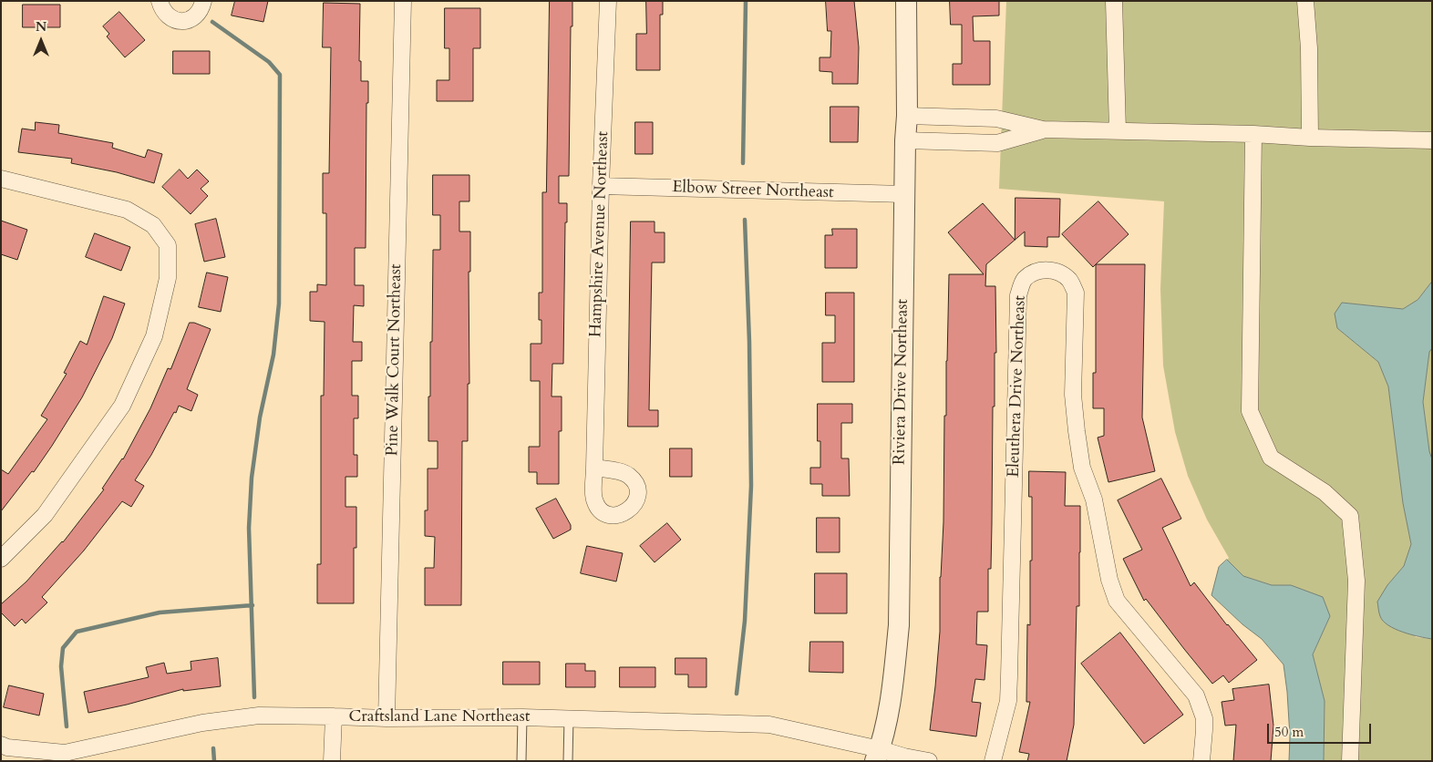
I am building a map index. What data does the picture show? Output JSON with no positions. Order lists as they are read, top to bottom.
{
  "streets": {
    "street": [
      "Elbow Street Northeast",
      "Hampshire Avenue Northeast",
      "Pine Walk Court Northeast",
      "Riviera Drive Northeast",
      "Eleuthera Drive Northeast",
      "Craftsland Lane Northeast"
    ]
  },
  "crossings": [
    ["Elbow Street Northeast", "Hampshire Avenue Northeast"],
    ["Elbow Street Northeast", "Riviera Drive Northeast"],
    ["Pine Walk Court Northeast", "Craftsland Lane Northeast"],
    ["Riviera Drive Northeast", "Craftsland Lane Northeast"]
  ],
  "scale_bar": "50 m",
  "north": "top"
}
